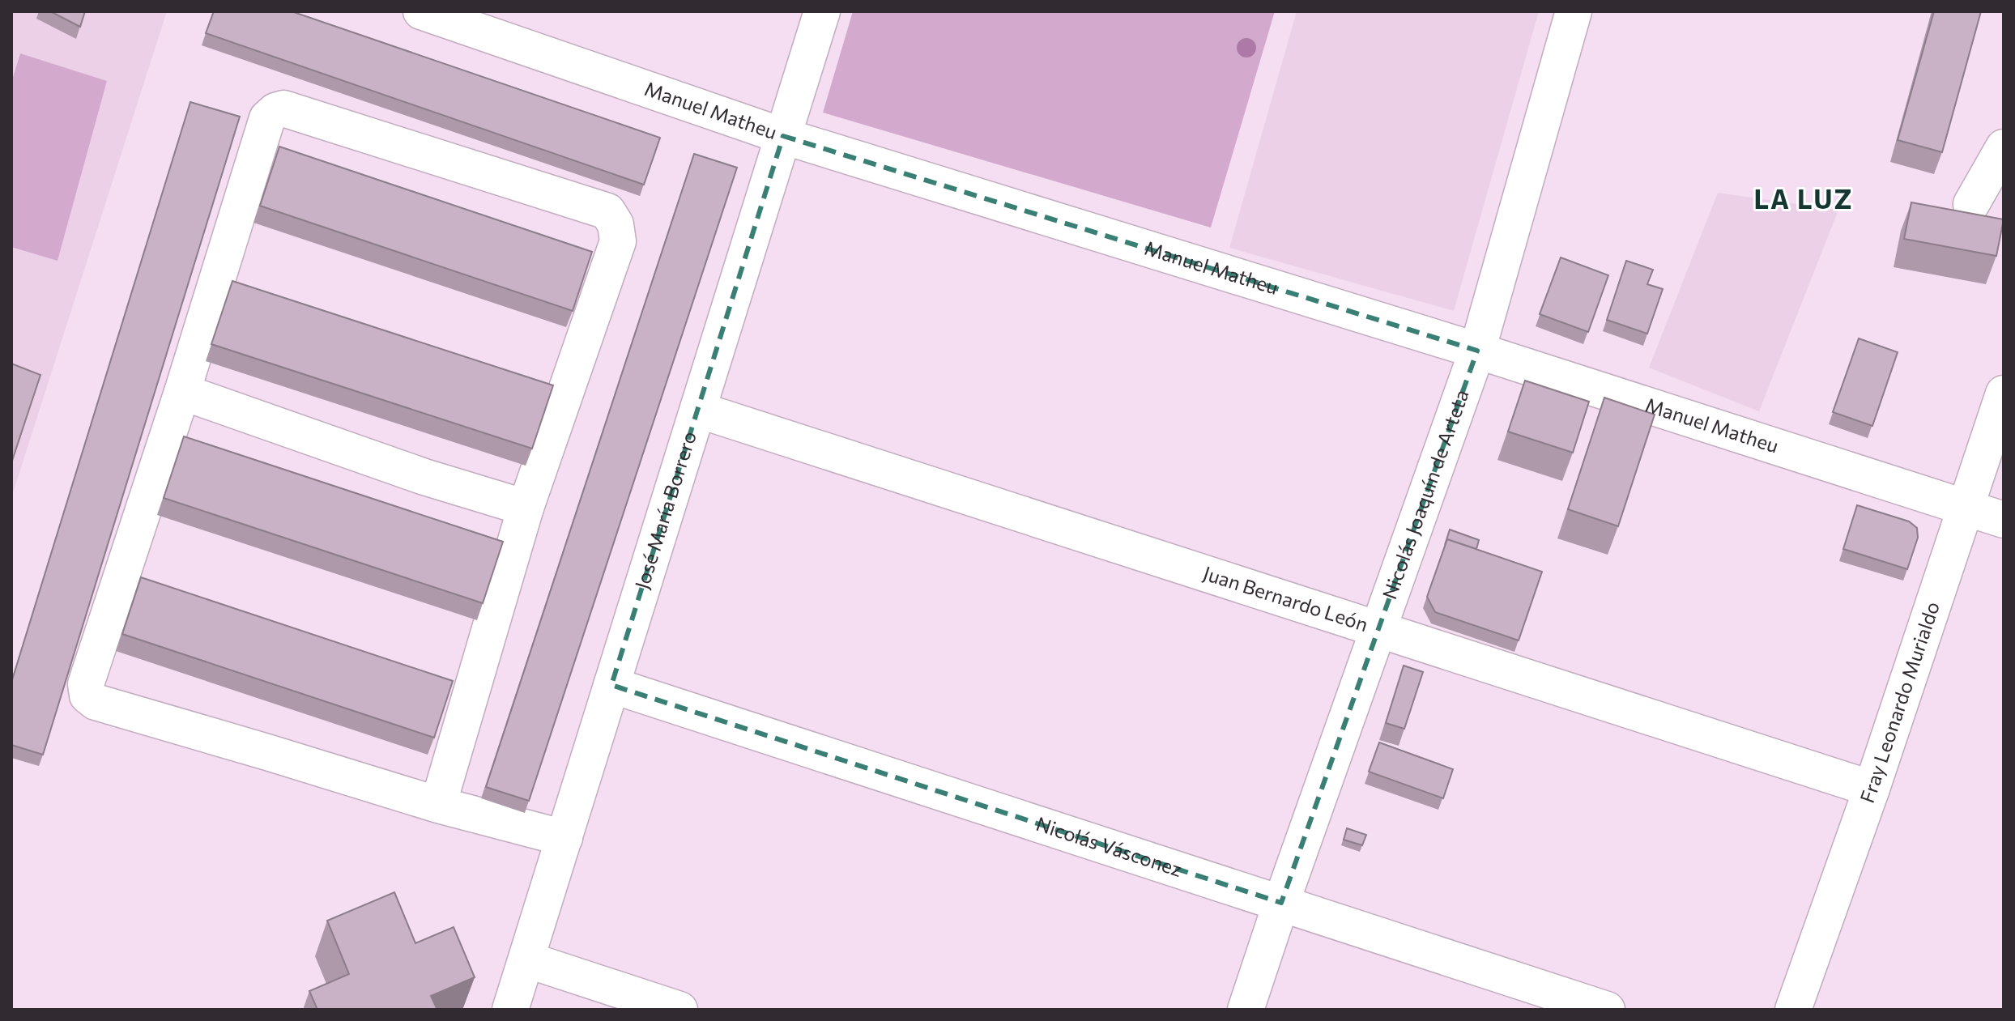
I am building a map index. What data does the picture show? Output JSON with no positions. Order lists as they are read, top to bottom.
{
  "streets": {
    "street": [
      "Manuel Matheu",
      "Nicolás Joaquín de Arteta",
      "José María Borrero",
      "Juan Bernardo León",
      "Fray Leonardo Murialdo",
      "Nicolás Vásconez"
    ]
  },
  "crossings": [
    ["Manuel Matheu", "Nicolás Joaquín de Arteta"],
    ["Manuel Matheu", "José María Borrero"],
    ["Manuel Matheu", "Fray Leonardo Murialdo"],
    ["Nicolás Joaquín de Arteta", "Juan Bernardo León"],
    ["Nicolás Joaquín de Arteta", "Nicolás Vásconez"],
    ["José María Borrero", "Juan Bernardo León"],
    ["José María Borrero", "Nicolás Vásconez"],
    ["Juan Bernardo León", "Fray Leonardo Murialdo"]
  ],
  "districts": ["LA LUZ"]
}
